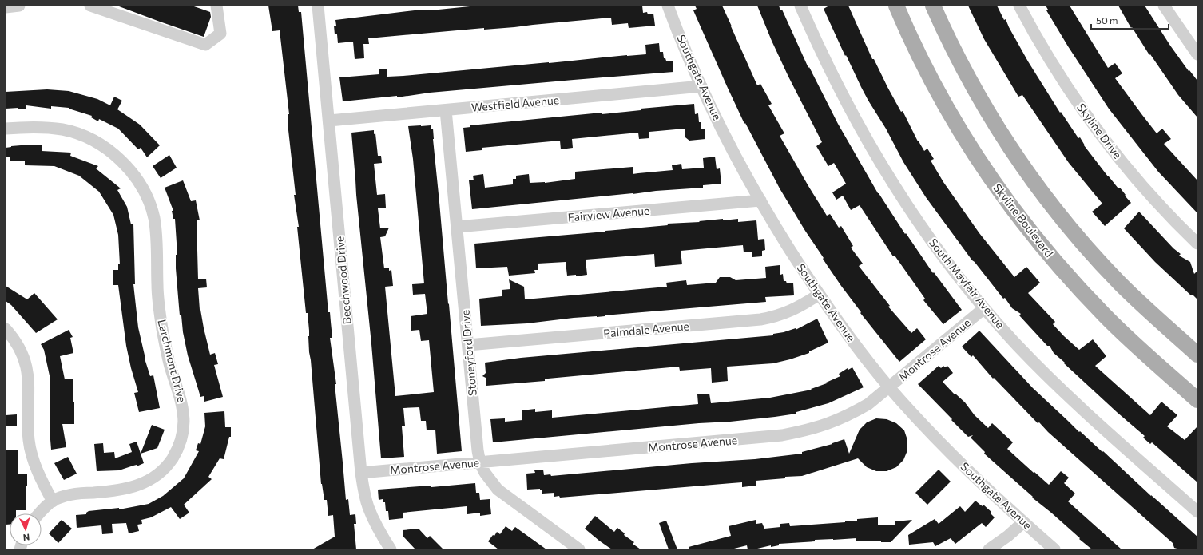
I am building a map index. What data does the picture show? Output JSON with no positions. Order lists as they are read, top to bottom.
{
  "streets": {
    "main road": ["Skyline Boulevard"],
    "street": [
      "Southgate Avenue",
      "Westfield Avenue",
      "Skyline Drive",
      "Fairview Avenue",
      "Beechwood Drive",
      "South Mayfair Avenue",
      "Palmdale Avenue",
      "Montrose Avenue",
      "Stoneyford Drive",
      "Larchmont Drive"
    ]
  },
  "crossings": [
    ["Southgate Avenue", "Westfield Avenue"],
    ["Southgate Avenue", "Fairview Avenue"],
    ["Southgate Avenue", "Palmdale Avenue"],
    ["Southgate Avenue", "Montrose Avenue"],
    ["Westfield Avenue", "Beechwood Drive"],
    ["Westfield Avenue", "Stoneyford Drive"],
    ["Fairview Avenue", "Stoneyford Drive"],
    ["Beechwood Drive", "Montrose Avenue"],
    ["South Mayfair Avenue", "Montrose Avenue"],
    ["Palmdale Avenue", "Stoneyford Drive"],
    ["Montrose Avenue", "Stoneyford Drive"]
  ],
  "scale_bar": "50 m",
  "north": "bottom"
}
